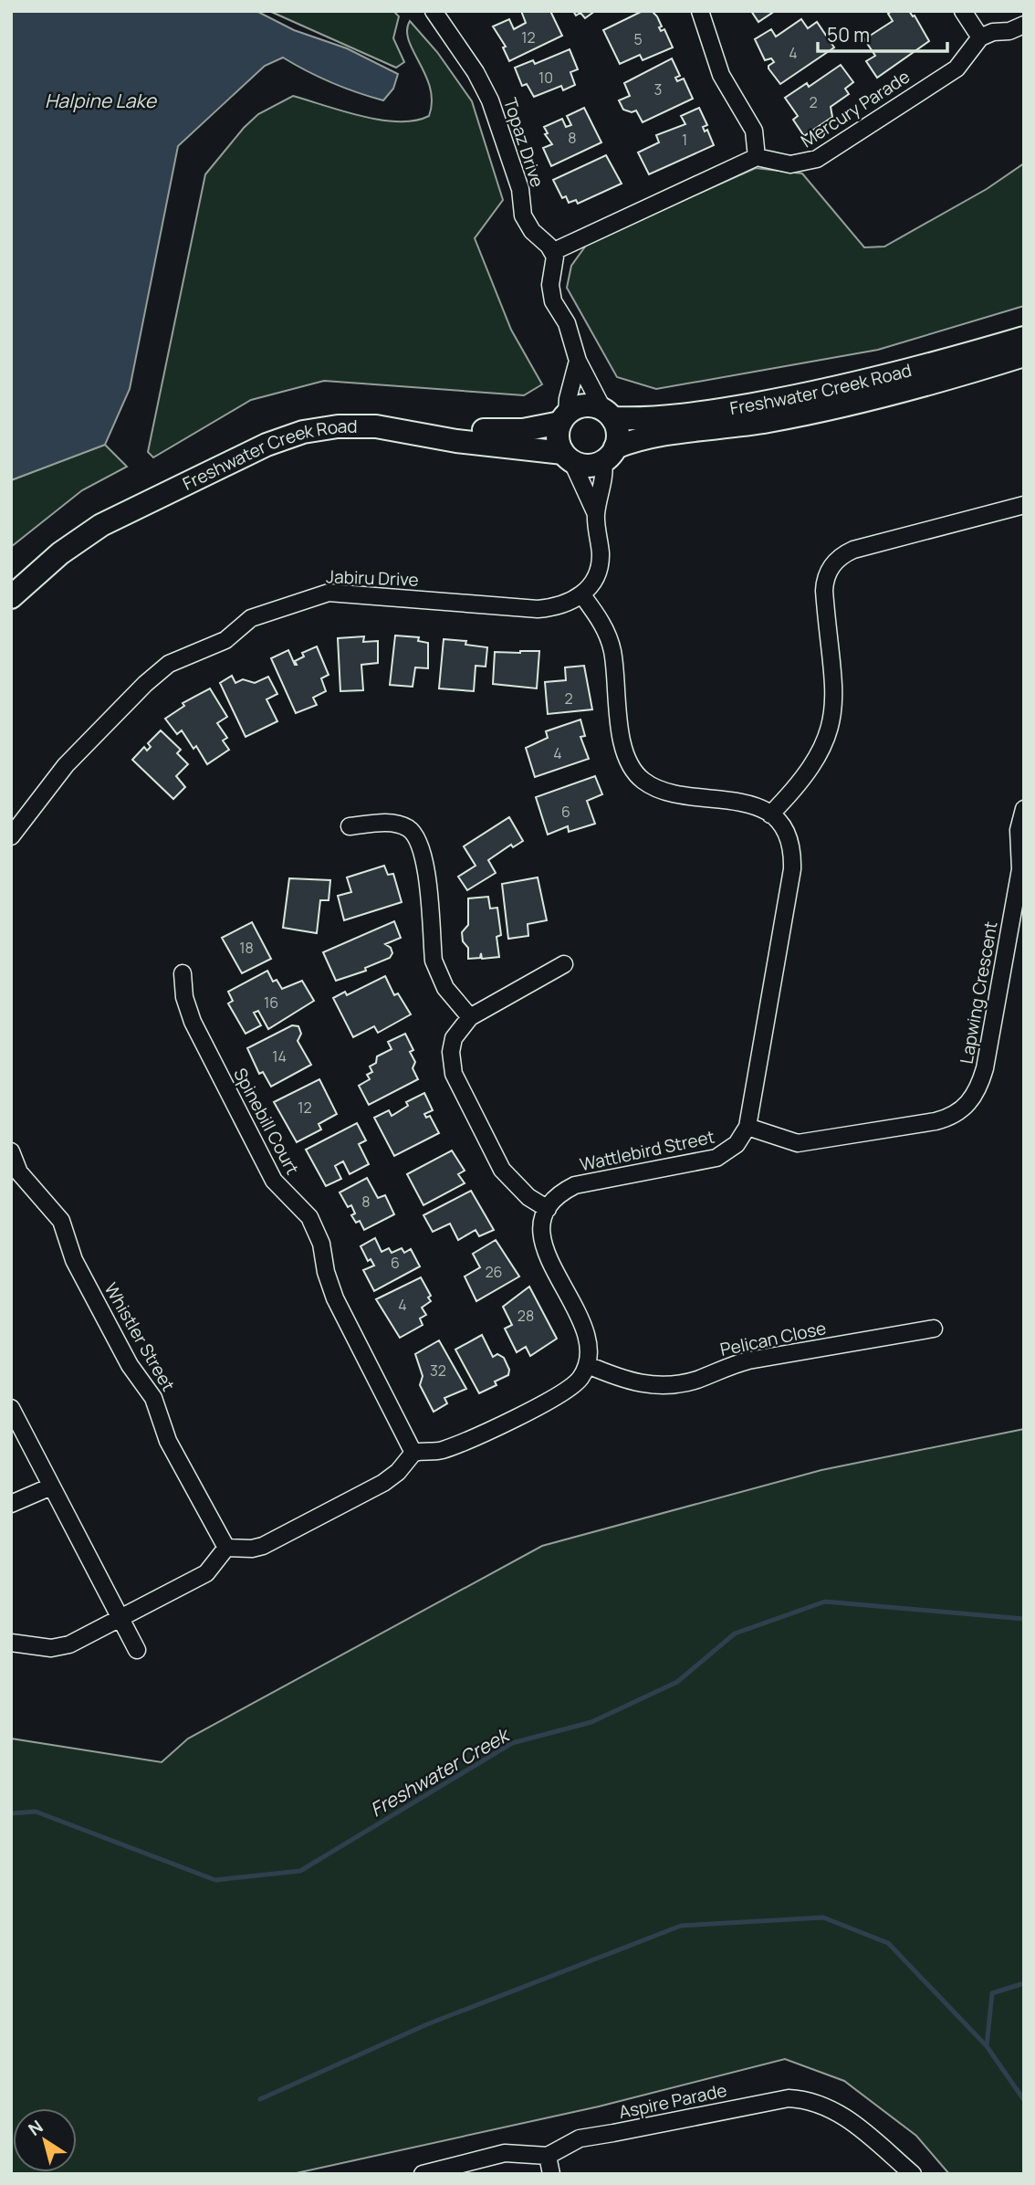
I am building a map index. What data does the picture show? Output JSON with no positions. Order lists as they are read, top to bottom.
{
  "streets": {
    "main road": ["Freshwater Creek Road"],
    "street": [
      "Mercury Parade",
      "Topaz Drive",
      "Jabiru Drive",
      "Lapwing Crescent",
      "Spinebill Court",
      "Wattlebird Street",
      "Whistler Street",
      "Pelican Close",
      "Aspire Parade"
    ]
  },
  "crossings": [
    ["Lapwing Crescent", "Wattlebird Street"]
  ],
  "water": ["Halpine Lake", "Freshwater Creek"],
  "house_numbers": [
    "12",
    "5",
    "4",
    "10",
    "3",
    "2",
    "8",
    "1",
    "2",
    "4",
    "6",
    "18",
    "16",
    "14",
    "12",
    "8",
    "6",
    "26",
    "4",
    "28",
    "32"
  ],
  "scale_bar": "50 m",
  "north": "top left"
}
